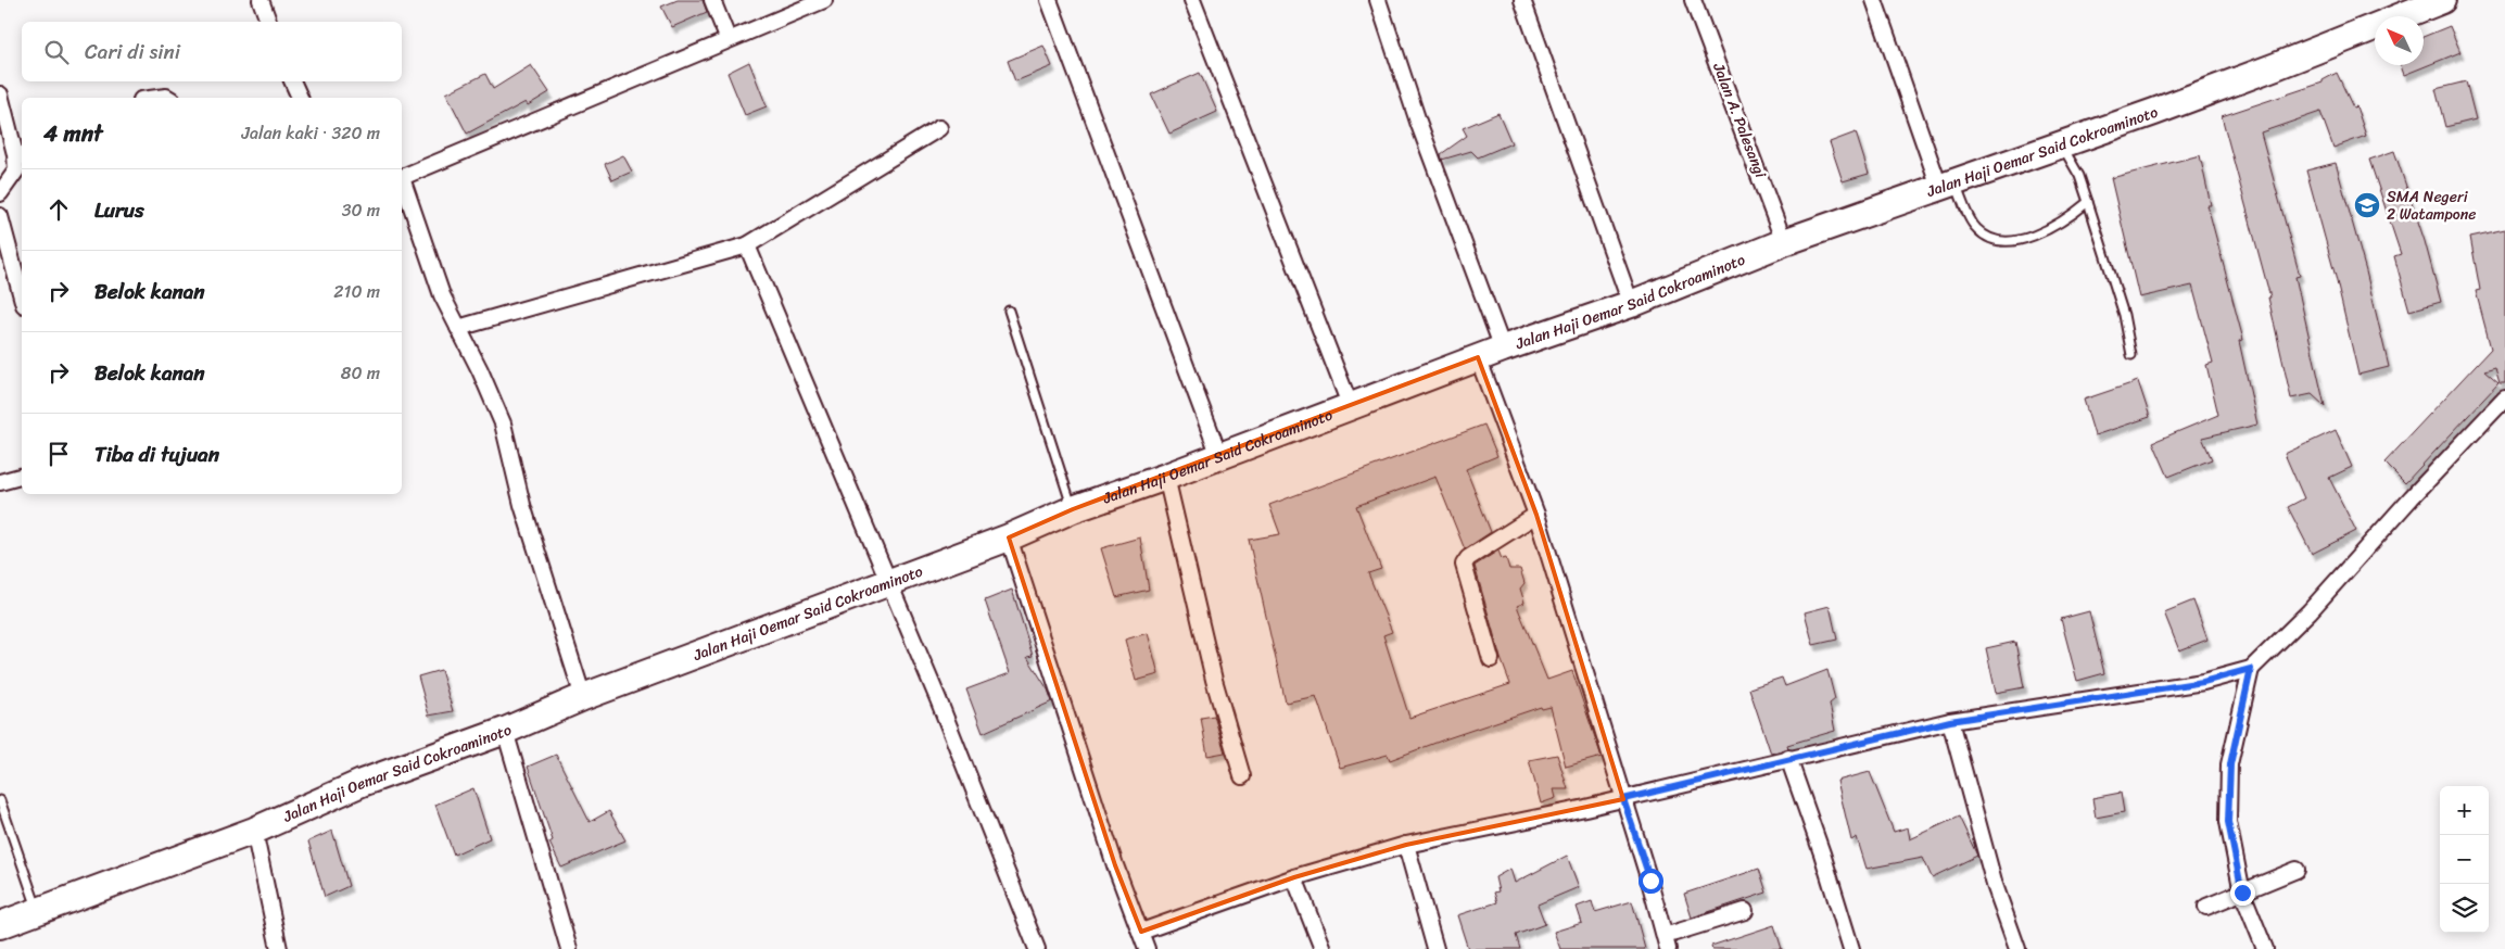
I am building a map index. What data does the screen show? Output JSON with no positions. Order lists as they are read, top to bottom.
{
  "streets": {
    "highway": ["Jalan Haji Oemar Said Cokroaminoto"],
    "street": ["Jalan A. Palesangi"]
  },
  "crossings": [
    ["Jalan A. Palesangi", "Jalan Haji Oemar Said Cokroaminoto"]
  ],
  "places": {
    "school or university": ["SMA Negeri 2 Watampone"]
  },
  "north": "top left",
  "page": {
    "search": "Cari di sini",
    "heading": ["4 mnt", "Jalan kaki · 320 m"],
    "list": [
      ["Lurus", "30 m"],
      ["Belok kanan", "210 m"],
      ["Belok kanan", "80 m"],
      "Tiba di tujuan"
    ],
    "map_buttons": ["+", "−"]
  }
}
